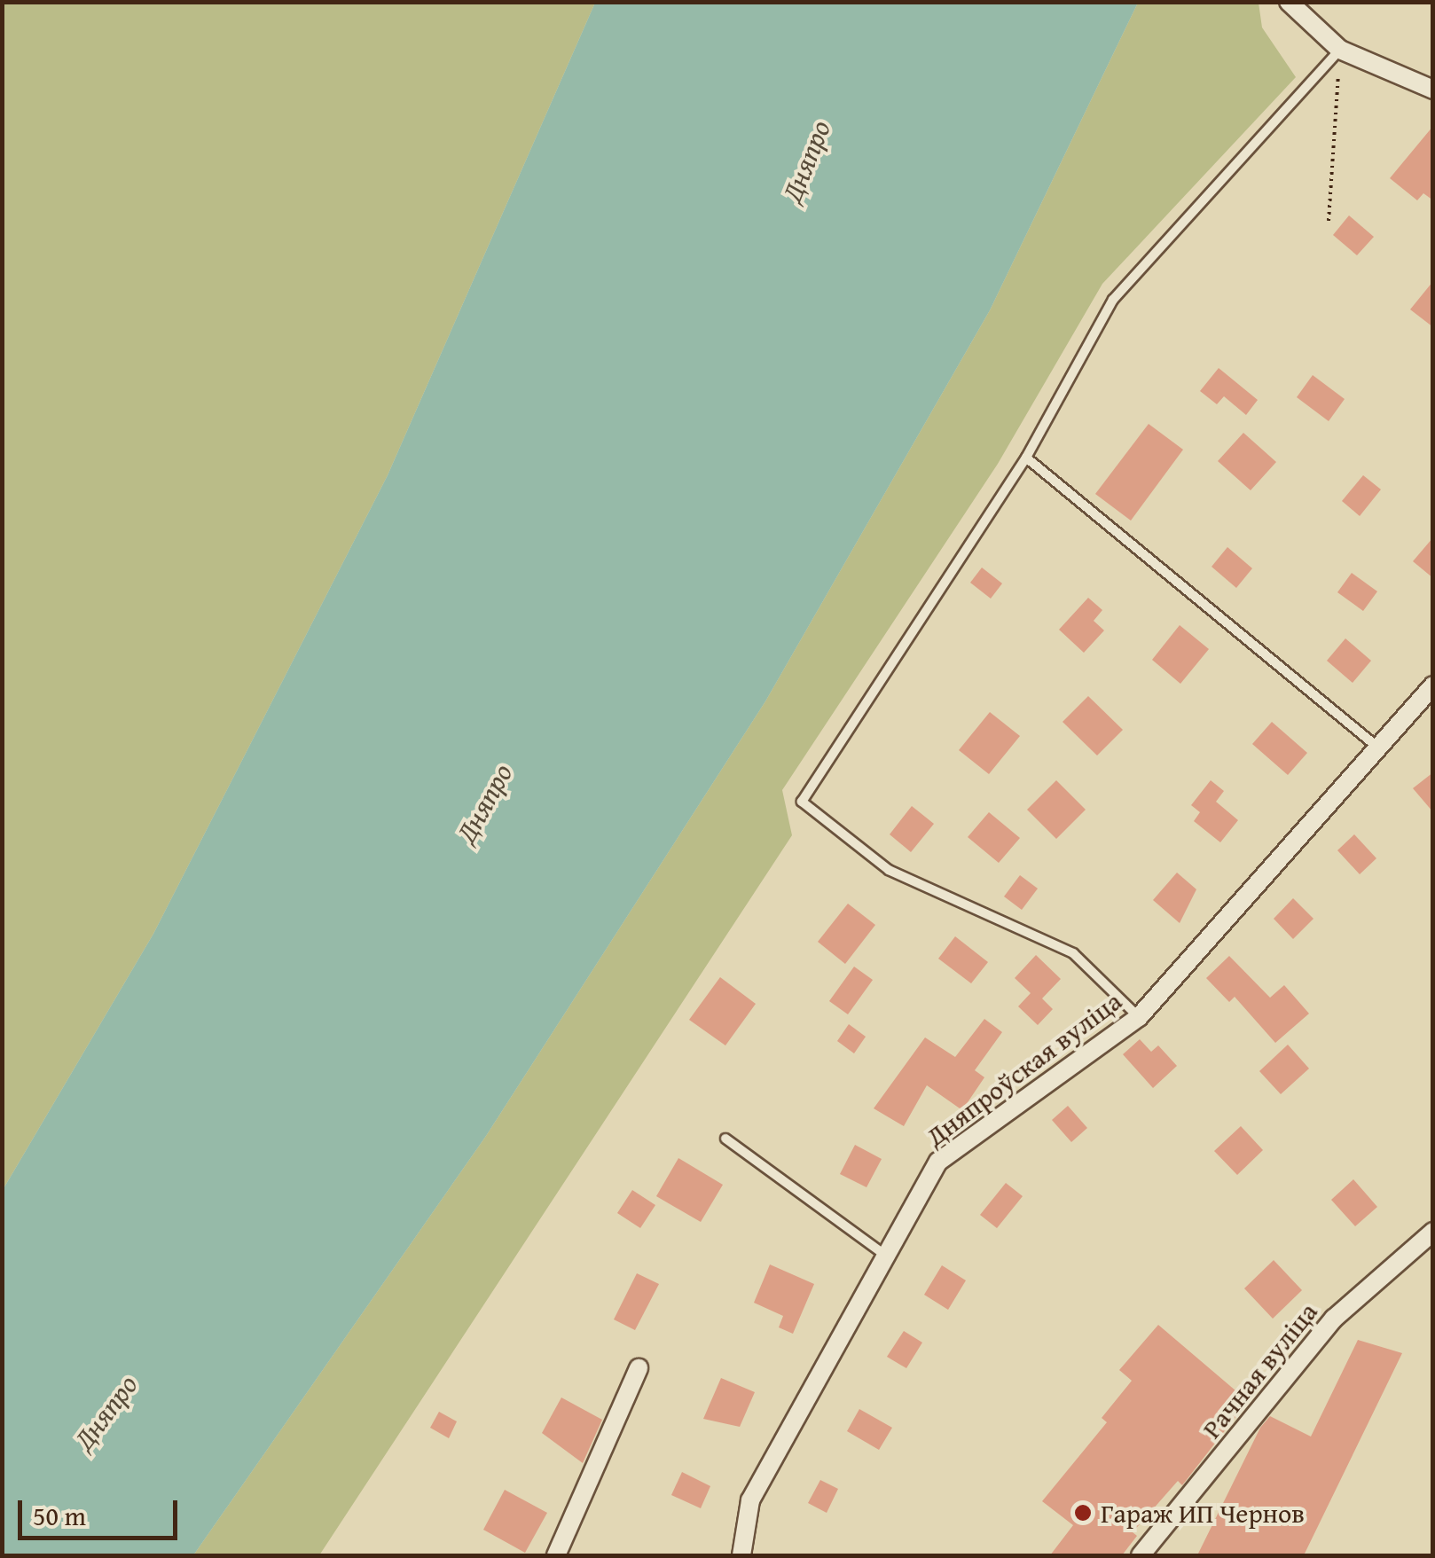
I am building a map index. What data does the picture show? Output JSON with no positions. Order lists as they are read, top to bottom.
{
  "streets": {
    "street": ["Дняпроўская вуліца", "Рачная вуліца"]
  },
  "water": ["Дняпро"],
  "places": ["Гараж ИП Чернов"],
  "scale_bar": "50 m"
}
